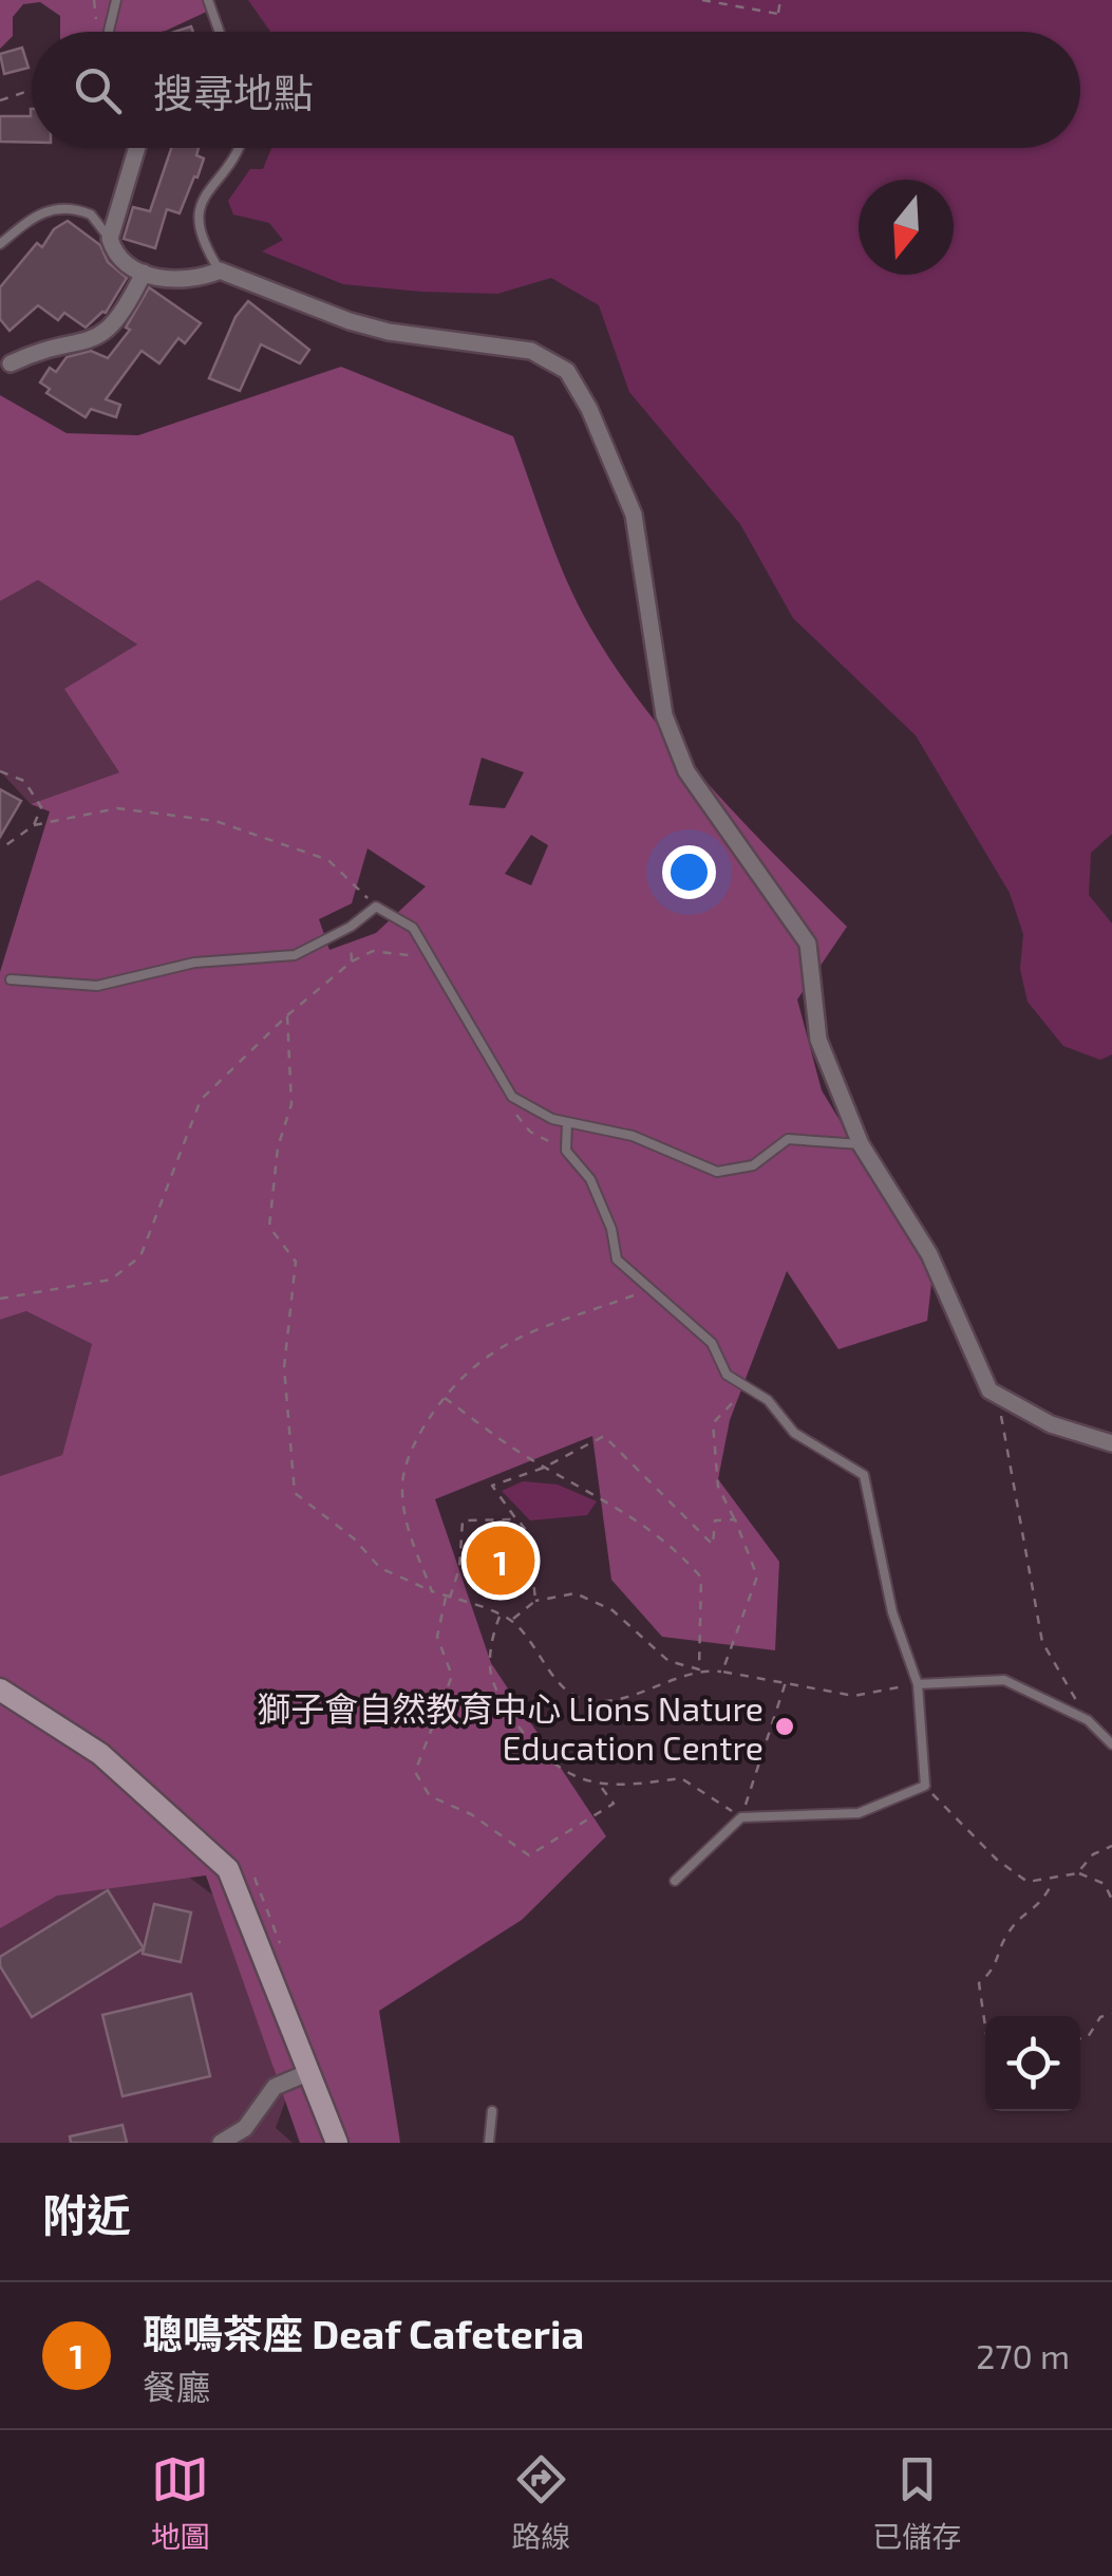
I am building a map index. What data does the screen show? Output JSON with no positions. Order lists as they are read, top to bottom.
{
  "places": ["獅子會自然教育中心 Lions Nature Education Centre"],
  "north": "bottom",
  "page": {
    "search": "搜尋地點",
    "pins": "1",
    "heading": "附近",
    "list": [
      {
        "mark": "1",
        "name": "聰鳴茶座 Deaf Cafeteria",
        "note": "餐廳",
        "value": "270 m"
      }
    ],
    "nav": ["地圖", "路線", "已儲存"]
  }
}
